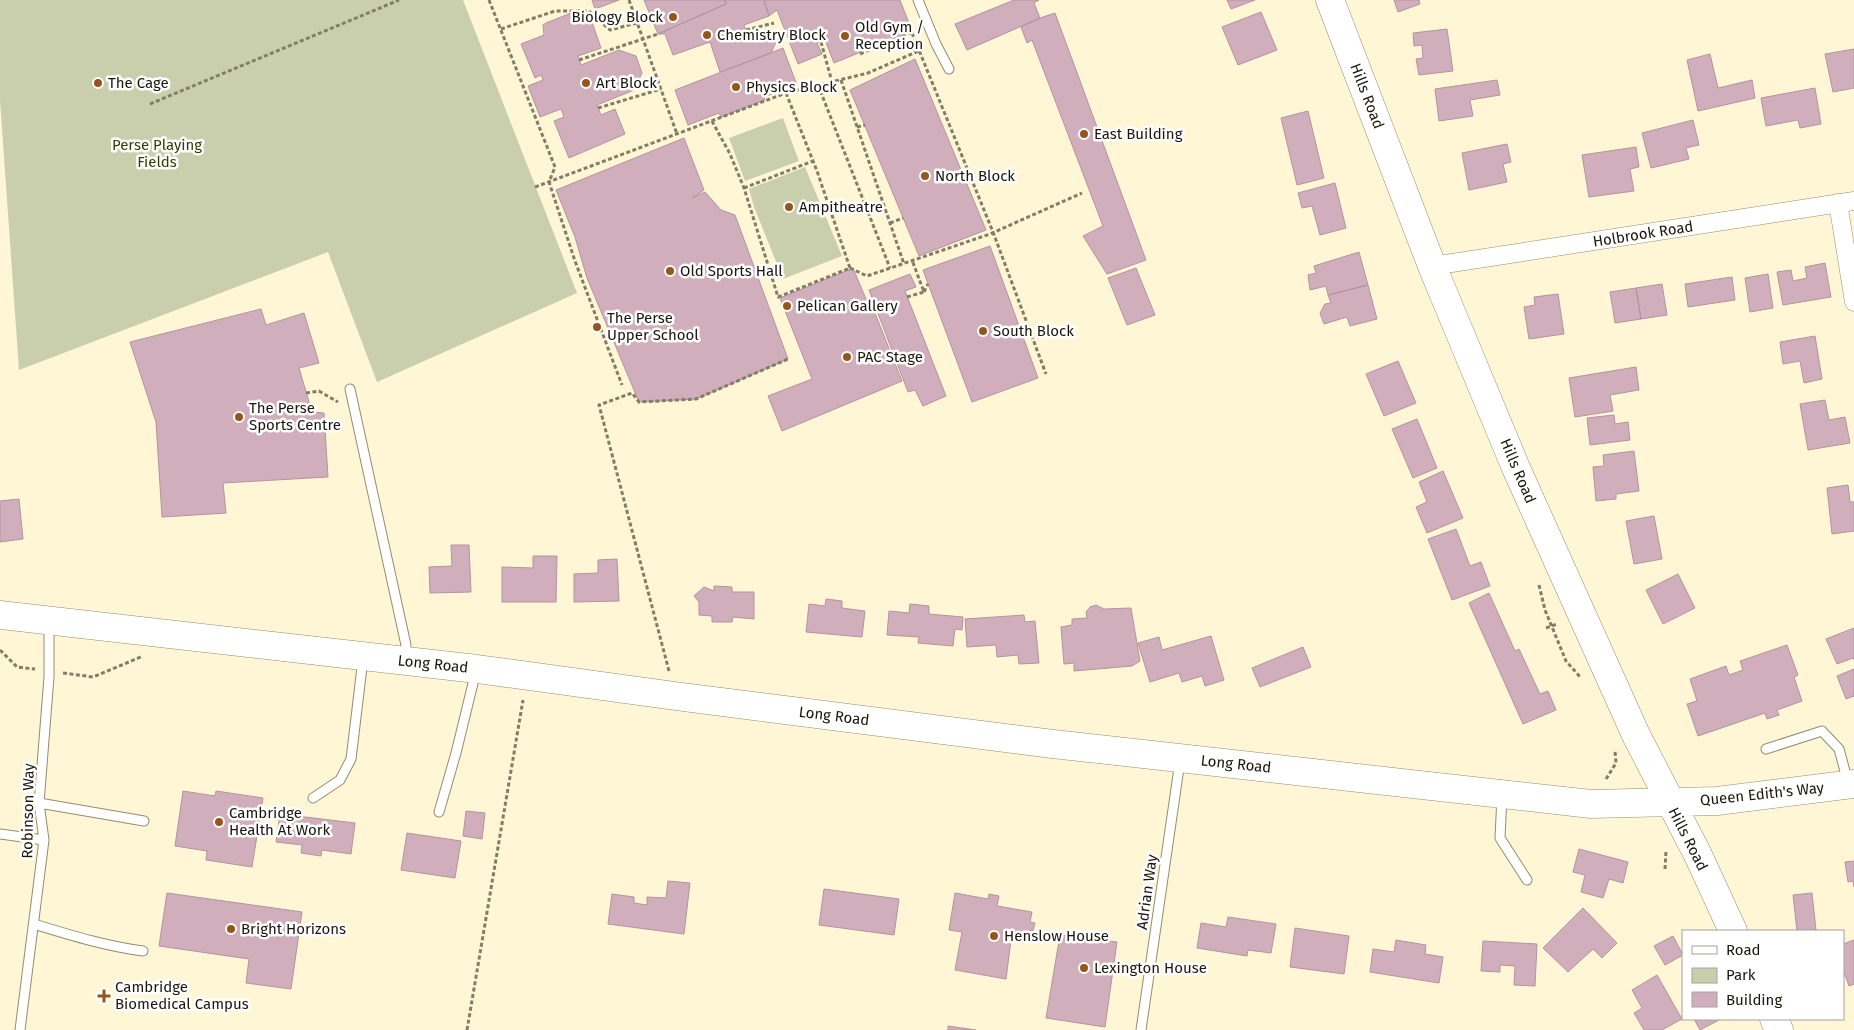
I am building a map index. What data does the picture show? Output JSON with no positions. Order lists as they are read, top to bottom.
{
  "streets": {
    "main road": ["Hills Road", "Long Road", "Queen Edith's Way"],
    "street": ["Holbrook Road"],
    "lane": ["Robinson Way", "Adrian Way"]
  },
  "crossings": [
    ["Hills Road", "Holbrook Road"],
    ["Hills Road", "Long Road"],
    ["Hills Road", "Queen Edith's Way"],
    ["Long Road", "Queen Edith's Way"],
    ["Long Road", "Robinson Way"],
    ["Long Road", "Adrian Way"]
  ],
  "parks": ["Perse Playing Fields"],
  "places": {
    "other": [
      "Biology Block",
      "Chemistry Block",
      "Old Gym / Reception",
      "The Cage",
      "Art Block",
      "Physics Block",
      "East Building",
      "North Block",
      "Ampitheatre",
      "Old Sports Hall",
      "Pelican Gallery",
      "The Perse Upper School",
      "South Block",
      "PAC Stage",
      "The Perse Sports Centre",
      "Cambridge Health At Work",
      "Bright Horizons",
      "Henslow House",
      "Lexington House"
    ],
    "health": ["Cambridge Biomedical Campus"]
  },
  "legend": ["Road", "Park", "Building"]
}
